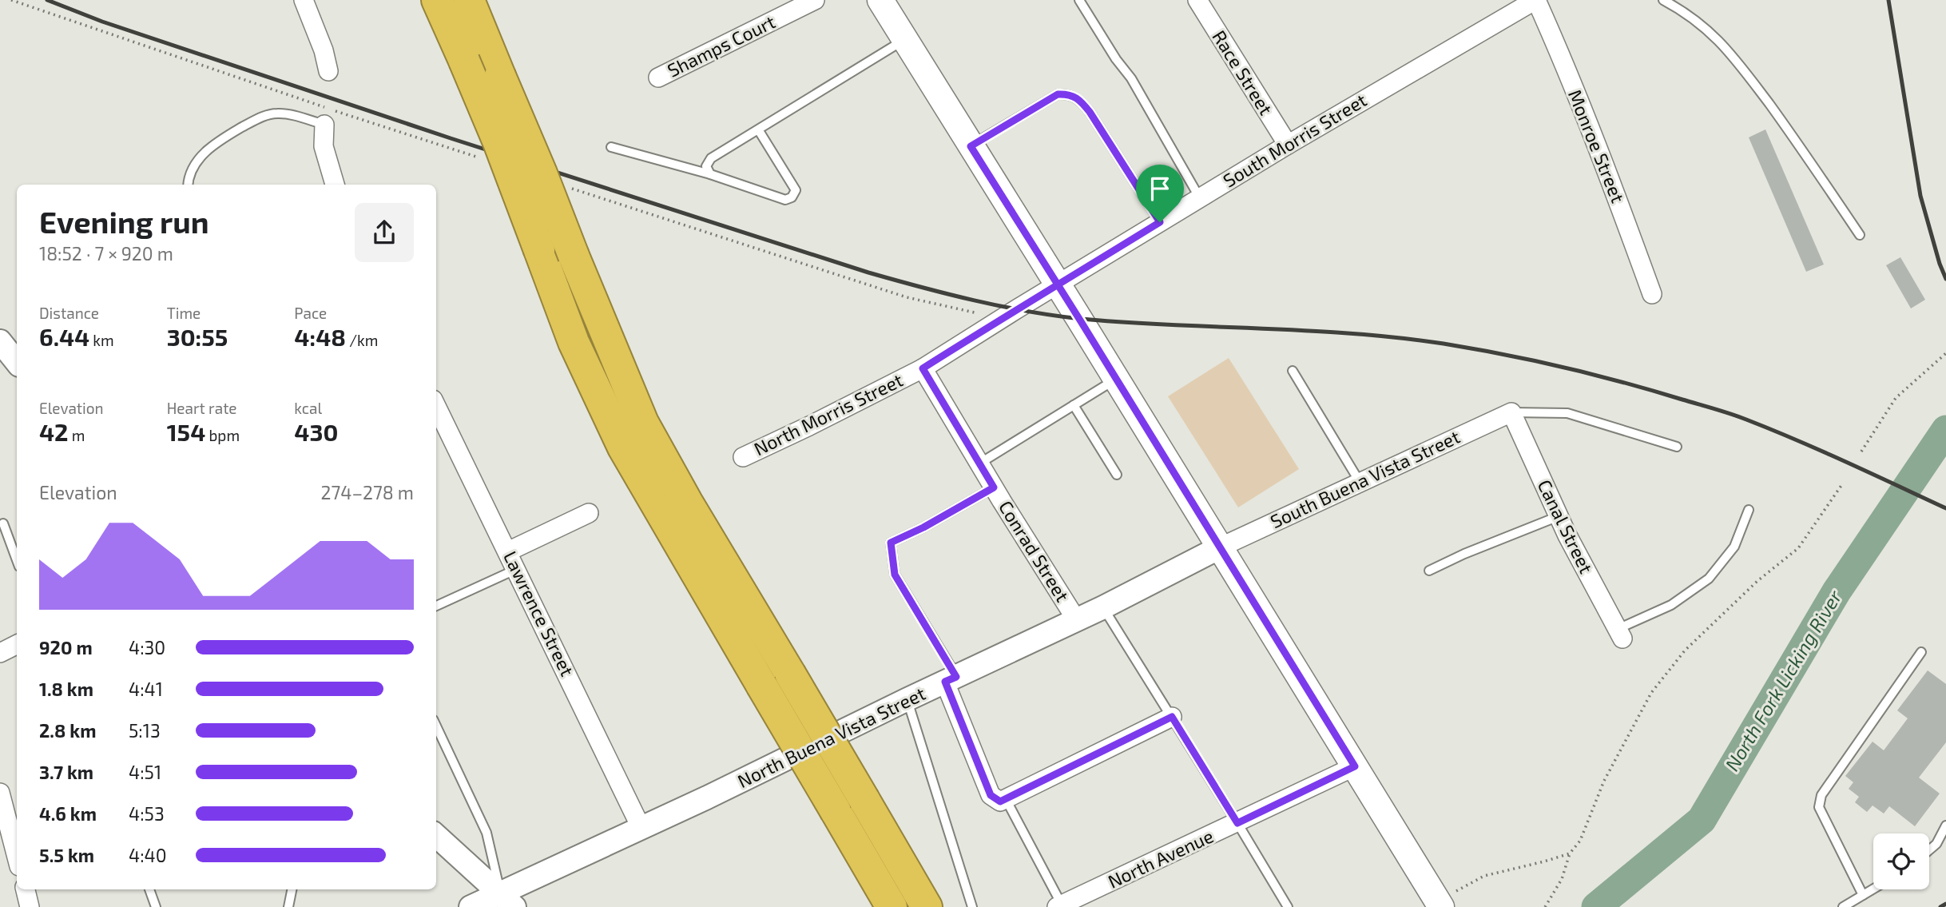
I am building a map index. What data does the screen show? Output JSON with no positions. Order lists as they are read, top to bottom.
{
  "streets": {
    "street": [
      "Shamps Court",
      "Race Street",
      "South Morris Street",
      "Monroe Street",
      "North Morris Street",
      "South Buena Vista Street",
      "Canal Street",
      "Conrad Street",
      "Lawrence Street",
      "North Buena Vista Street",
      "North Avenue"
    ]
  },
  "crossings": [
    ["Race Street", "South Morris Street"],
    ["South Morris Street", "Monroe Street"],
    ["South Morris Street", "North Morris Street"],
    ["North Morris Street", "Conrad Street"],
    ["South Buena Vista Street", "Canal Street"],
    ["South Buena Vista Street", "North Buena Vista Street"],
    ["Conrad Street", "North Buena Vista Street"],
    ["Lawrence Street", "North Buena Vista Street"]
  ],
  "water": ["North Fork Licking River"],
  "page": {
    "heading": ["Evening run", "18:52 · 7 × 920 m"],
    "stats": [
      ["Distance", "6.44 km"],
      ["Time", "30:55"],
      ["Pace", "4:48 /km"],
      ["Elevation", "42 m"],
      ["Heart rate", "154 bpm"],
      ["kcal", "430"]
    ],
    "chart": ["Elevation", "274–278 m"],
    "list": [
      {
        "name": "920 m",
        "note": "4:30"
      },
      {
        "name": "1.8 km",
        "note": "4:41"
      },
      {
        "name": "2.8 km",
        "note": "5:13"
      },
      {
        "name": "3.7 km",
        "note": "4:51"
      },
      {
        "name": "4.6 km",
        "note": "4:53"
      },
      {
        "name": "5.5 km",
        "note": "4:40"
      }
    ]
  }
}
